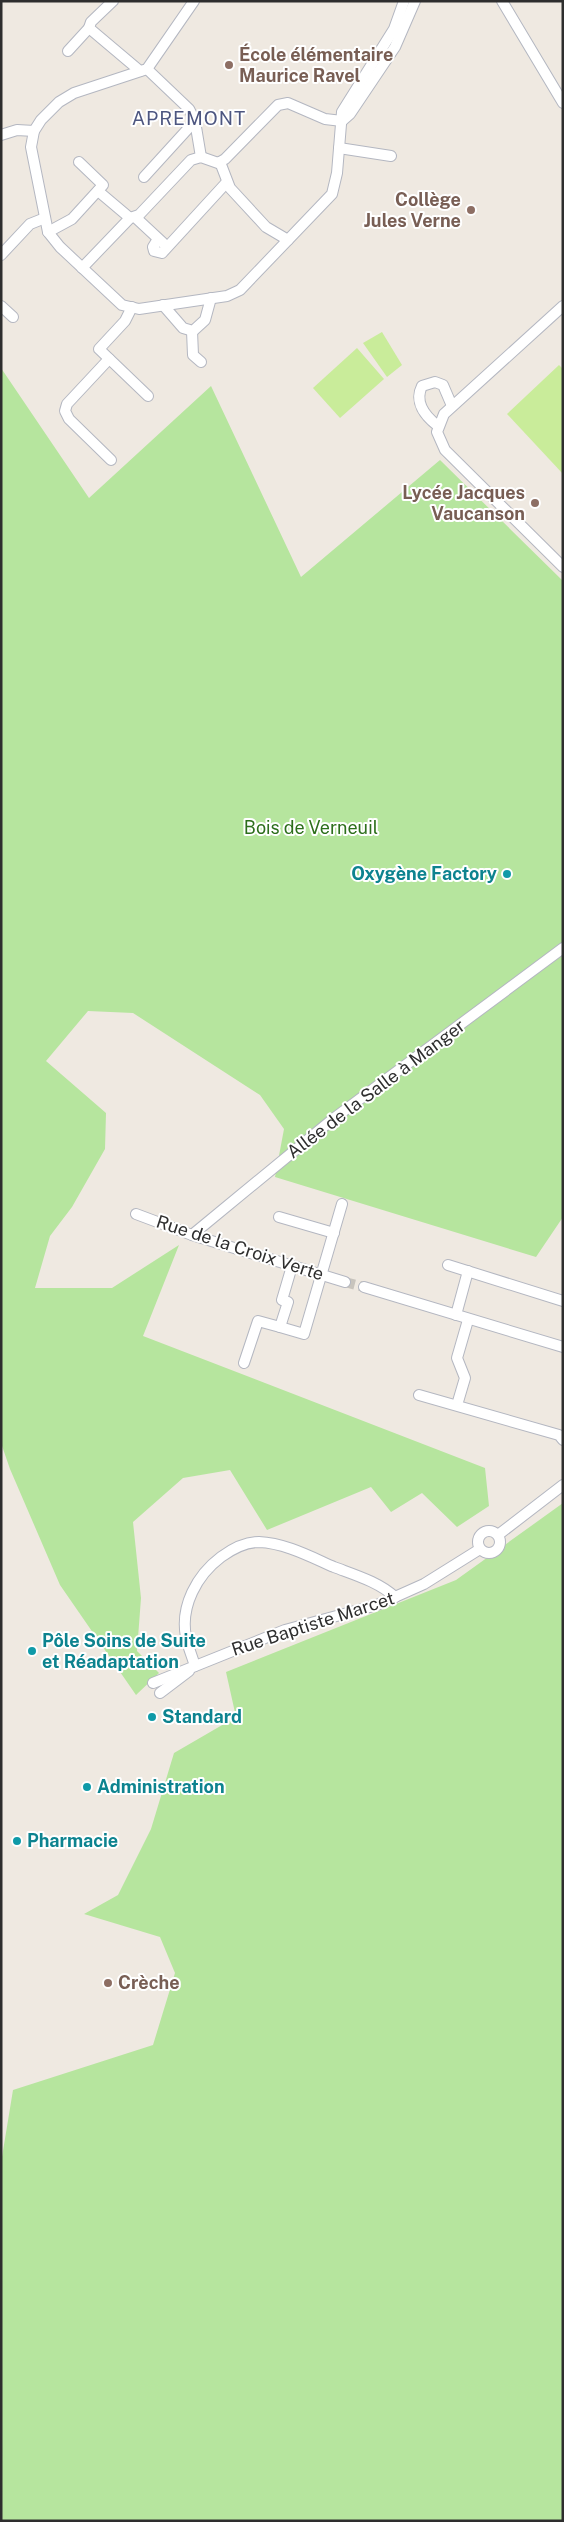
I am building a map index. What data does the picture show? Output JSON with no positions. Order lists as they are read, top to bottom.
{
  "streets": {
    "street": ["Allée de la Salle à Manger", "Rue de la Croix Verte", "Rue Baptiste Marcet"]
  },
  "crossings": [
    ["Allée de la Salle à Manger", "Rue de la Croix Verte"]
  ],
  "districts": ["APREMONT"],
  "parks": ["Bois de Verneuil"],
  "places": [
    "École élémentaire Maurice Ravel",
    "Collège Jules Verne",
    "Lycée Jacques Vaucanson",
    "Oxygène Factory",
    "Pôle Soins de Suite et Réadaptation",
    "Standard",
    "Administration",
    "Pharmacie",
    "Crèche"
  ]
}
